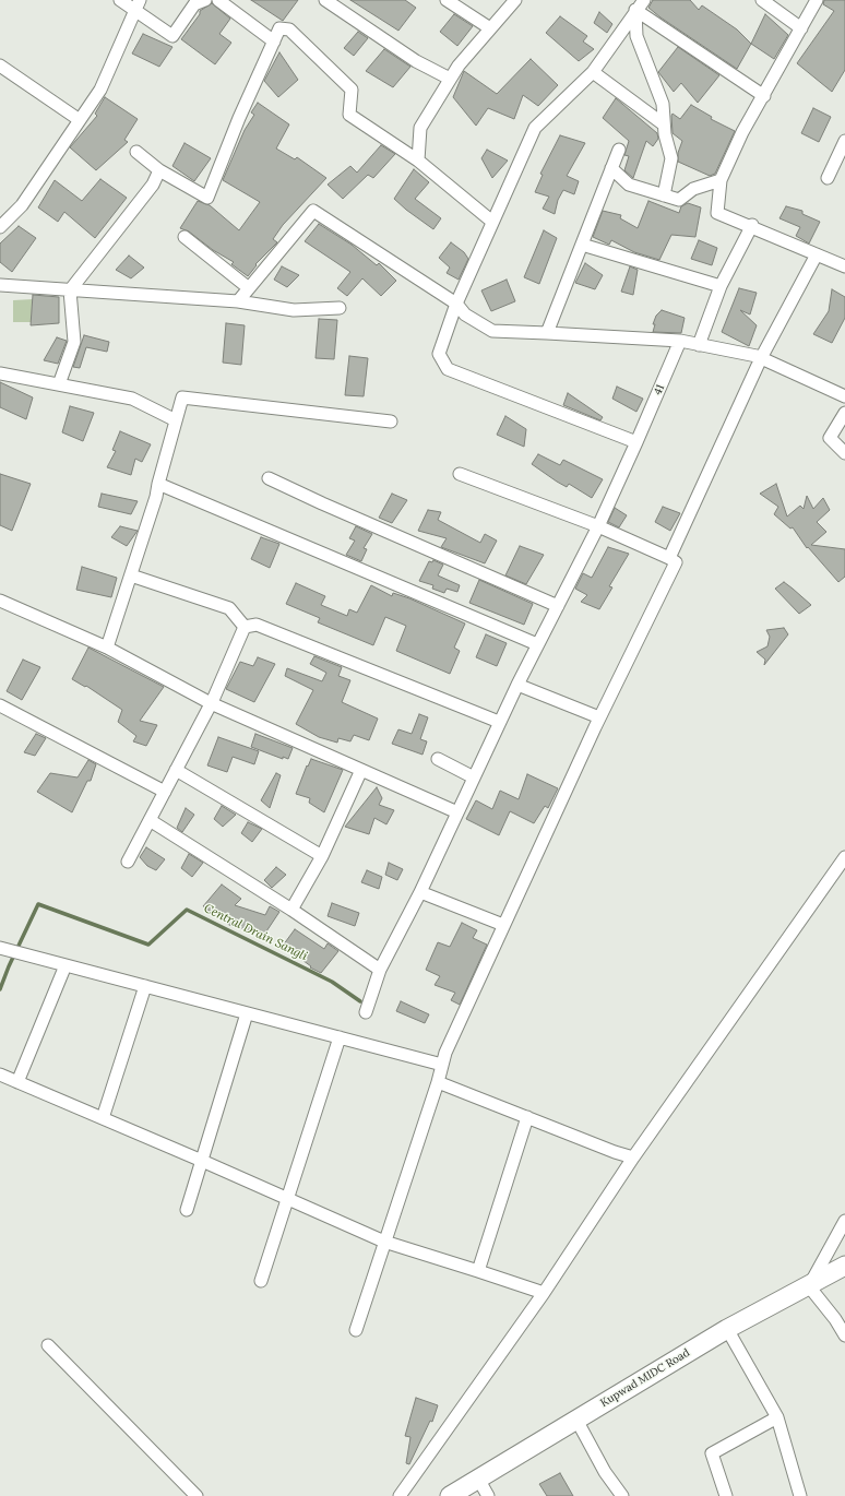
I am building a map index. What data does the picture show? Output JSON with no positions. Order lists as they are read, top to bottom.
{
  "streets": {
    "main road": ["Kupwad MIDC Road"],
    "street": ["41"]
  },
  "water": ["Central Drain Sangli"]
}
